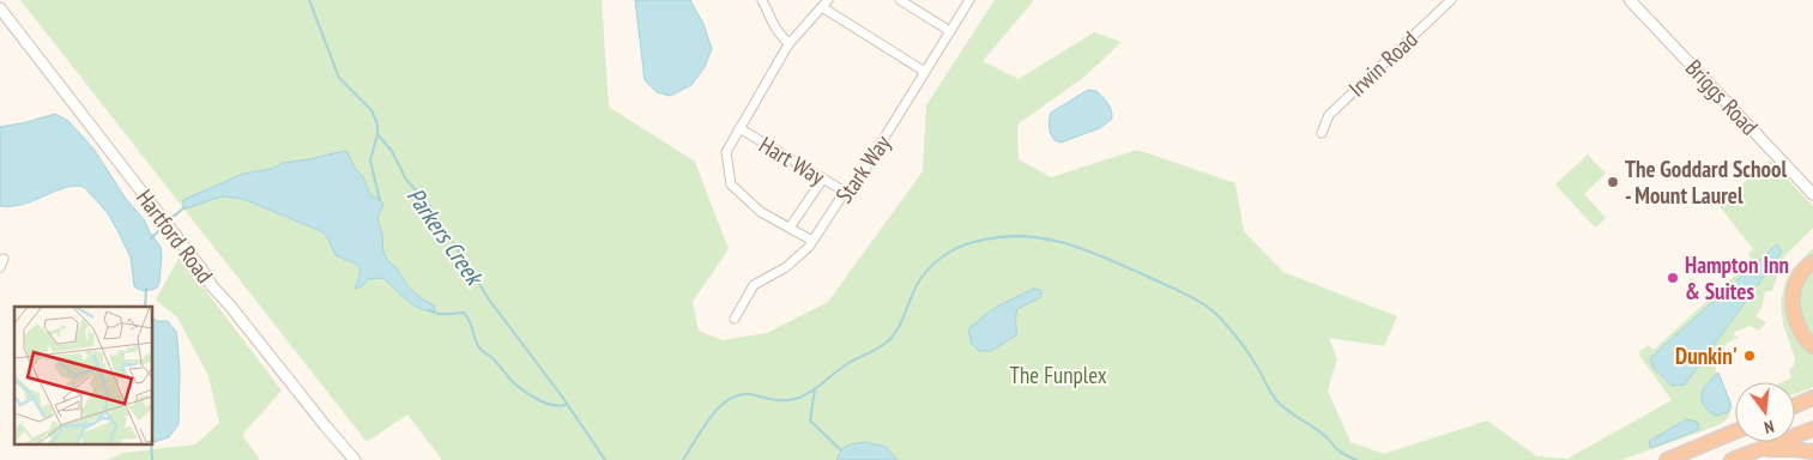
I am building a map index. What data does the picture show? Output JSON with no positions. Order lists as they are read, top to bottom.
{
  "streets": {
    "street": [
      "Irwin Road",
      "Briggs Road",
      "Hart Way",
      "Stark Way",
      "Hartford Road"
    ]
  },
  "crossings": [
    ["Hart Way", "Stark Way"]
  ],
  "water": ["Parkers Creek"],
  "parks": ["The Funplex"],
  "places": ["The Goddard School - Mount Laurel", "Hampton Inn & Suites", "Dunkin'"],
  "north": "bottom"
}
